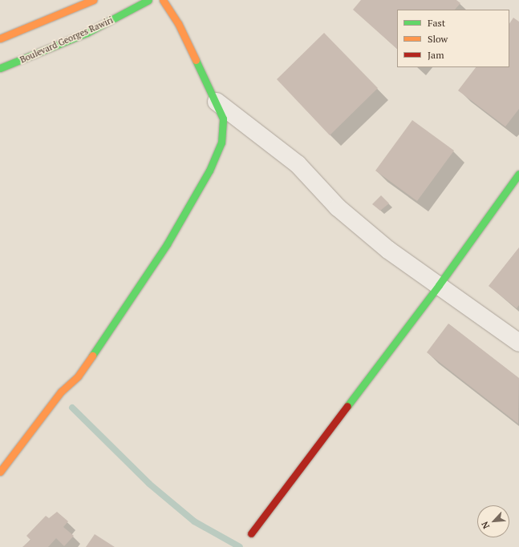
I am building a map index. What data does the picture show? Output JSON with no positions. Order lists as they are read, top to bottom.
{
  "streets": {
    "street": ["Boulevard Georges Rawiri"]
  },
  "legend": ["Fast", "Slow", "Jam"],
  "north": "bottom left"
}
